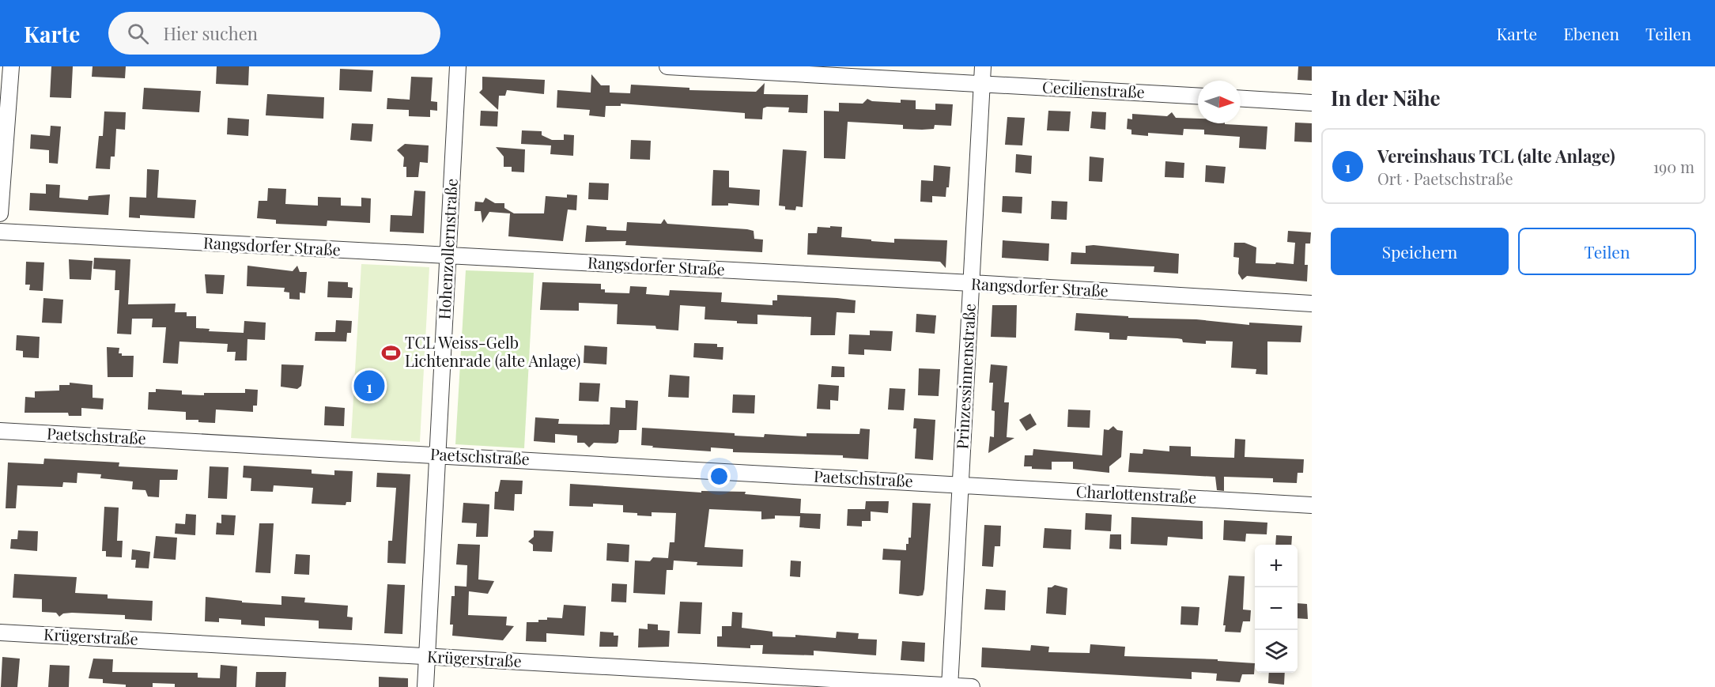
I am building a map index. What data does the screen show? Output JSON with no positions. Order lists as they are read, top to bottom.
{
  "streets": {
    "street": [
      "Cecilienstraße",
      "Rangsdorfer Straße",
      "Hohenzollernstraße",
      "Prinzessinnenstraße",
      "Paetschstraße",
      "Charlottenstraße",
      "Krügerstraße"
    ]
  },
  "crossings": [
    ["Cecilienstraße", "Prinzessinnenstraße"],
    ["Rangsdorfer Straße", "Hohenzollernstraße"],
    ["Rangsdorfer Straße", "Prinzessinnenstraße"],
    ["Hohenzollernstraße", "Paetschstraße"],
    ["Hohenzollernstraße", "Krügerstraße"],
    ["Prinzessinnenstraße", "Paetschstraße"],
    ["Prinzessinnenstraße", "Charlottenstraße"],
    ["Prinzessinnenstraße", "Krügerstraße"],
    ["Paetschstraße", "Charlottenstraße"]
  ],
  "places": {
    "sports": ["TCL Weiss-Gelb Lichtenrade (alte Anlage)"]
  },
  "north": "right",
  "page": {
    "header": "Karte",
    "search": "Hier suchen",
    "nav": ["Karte", "Ebenen", "Teilen"],
    "heading": "In der Nähe",
    "list": [
      {
        "mark": "1",
        "name": "Vereinshaus TCL (alte Anlage)",
        "note": "Ort · Paetschstraße",
        "value": "190 m"
      }
    ],
    "buttons": ["Speichern", "Teilen"],
    "pins": "1",
    "map_buttons": ["+", "−"]
  }
}
